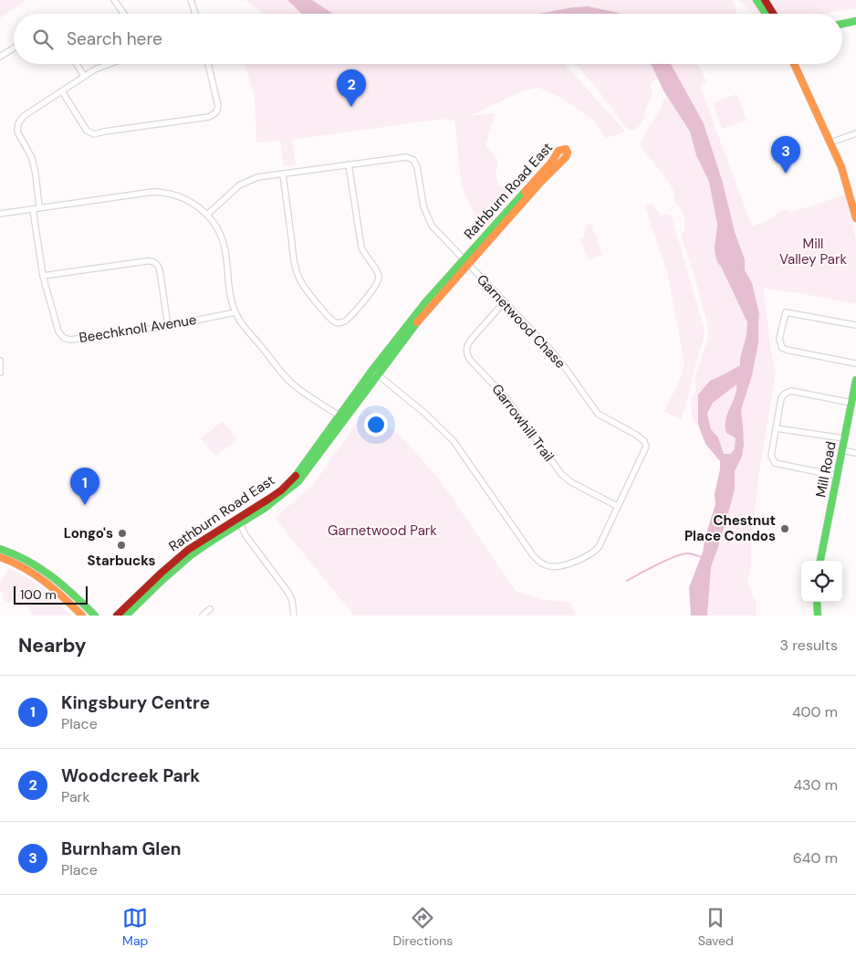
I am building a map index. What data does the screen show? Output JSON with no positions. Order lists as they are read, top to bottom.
{
  "streets": {
    "street": [
      "Rathburn Road East",
      "Garnetwood Chase",
      "Beechknoll Avenue",
      "Garrowhill Trail",
      "Mill Road"
    ]
  },
  "crossings": [
    ["Rathburn Road East", "Garnetwood Chase"],
    ["Garnetwood Chase", "Garrowhill Trail"]
  ],
  "parks": ["Mill Valley Park", "Garnetwood Park"],
  "places": ["Chestnut Place Condos", "Longo's", "Starbucks"],
  "scale_bar": "100 m",
  "page": {
    "search": "Search here",
    "pins": ["2", "3", "1"],
    "scale": "100 m",
    "heading": ["Nearby", "3 results"],
    "list": [
      {
        "mark": "1",
        "name": "Kingsbury Centre",
        "note": "Place",
        "value": "400 m"
      },
      {
        "mark": "2",
        "name": "Woodcreek Park",
        "note": "Park",
        "value": "430 m"
      },
      {
        "mark": "3",
        "name": "Burnham Glen",
        "note": "Place",
        "value": "640 m"
      }
    ],
    "nav": ["Map", "Directions", "Saved"]
  }
}
